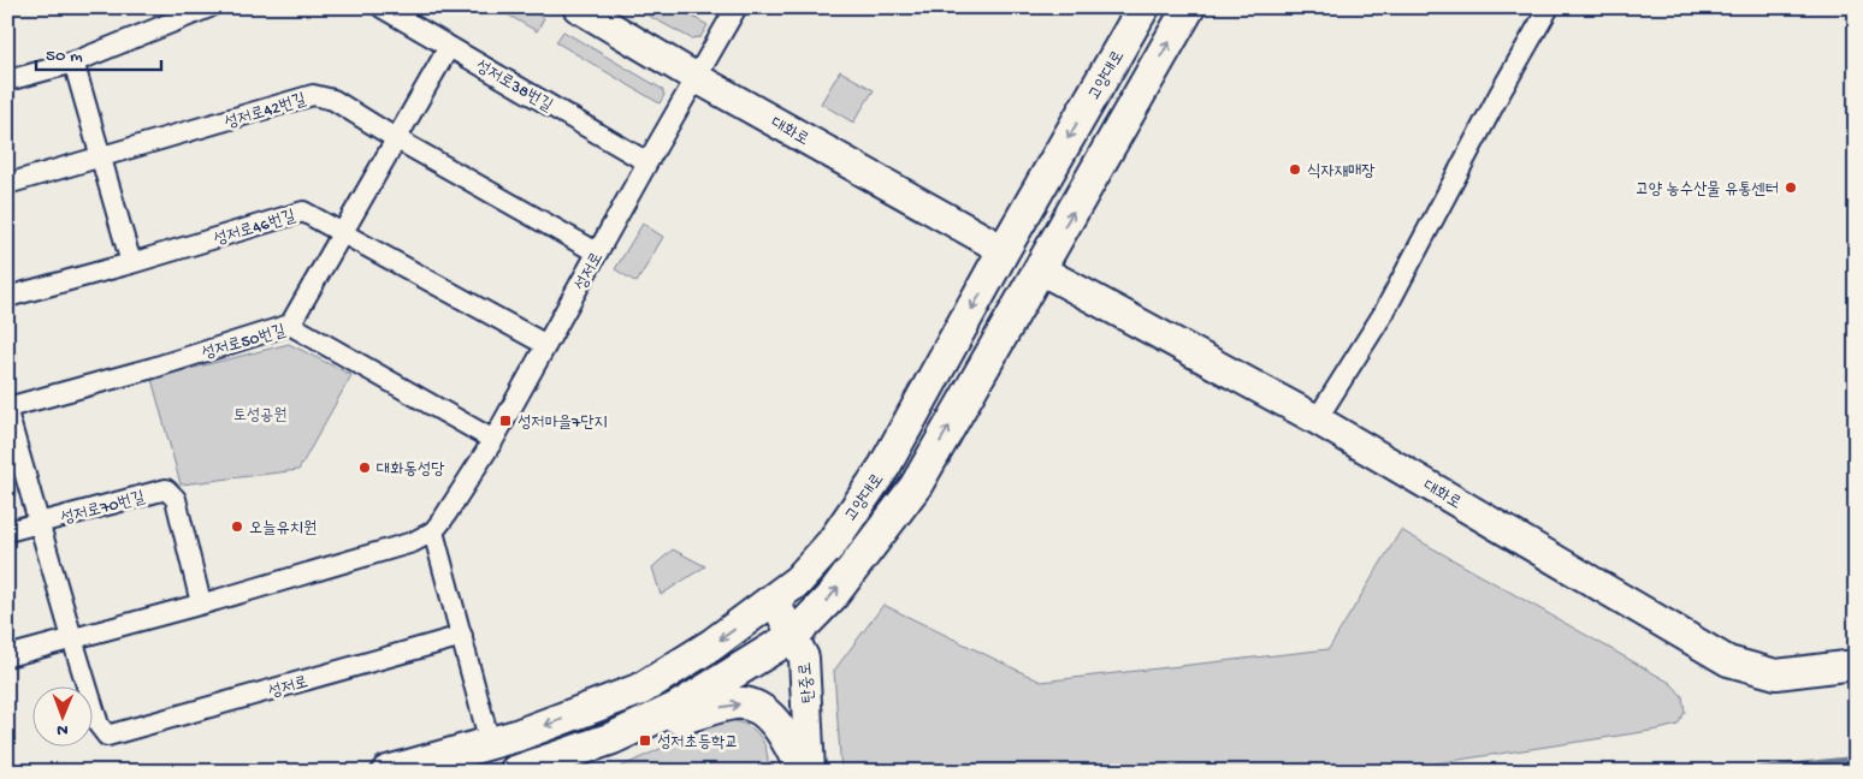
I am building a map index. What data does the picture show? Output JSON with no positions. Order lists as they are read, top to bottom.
{
  "streets": {
    "main road": ["고양대로"],
    "street": [
      "성저로38번길",
      "성저로42번길",
      "대화로",
      "성저로46번길",
      "성저로",
      "성저로50번길",
      "성저로70번길",
      "탄중로"
    ]
  },
  "crossings": [
    ["고양대로", "대화로"],
    ["고양대로", "탄중로"],
    ["성저로38번길", "성저로"],
    ["성저로42번길", "성저로"],
    ["대화로", "성저로"],
    ["성저로46번길", "성저로"],
    ["성저로", "성저로50번길"],
    ["성저로", "성저로70번길"],
    ["성저로50번길", "성저로70번길"]
  ],
  "parks": ["토성공원"],
  "places": {
    "other": [
      "식자재매장",
      "고양 농수산물 유통센터",
      "대화동성당",
      "오늘유치원"
    ],
    "transit": ["성저마을7단지", "성저초등학교"]
  },
  "scale_bar": "50 m",
  "north": "bottom"
}
